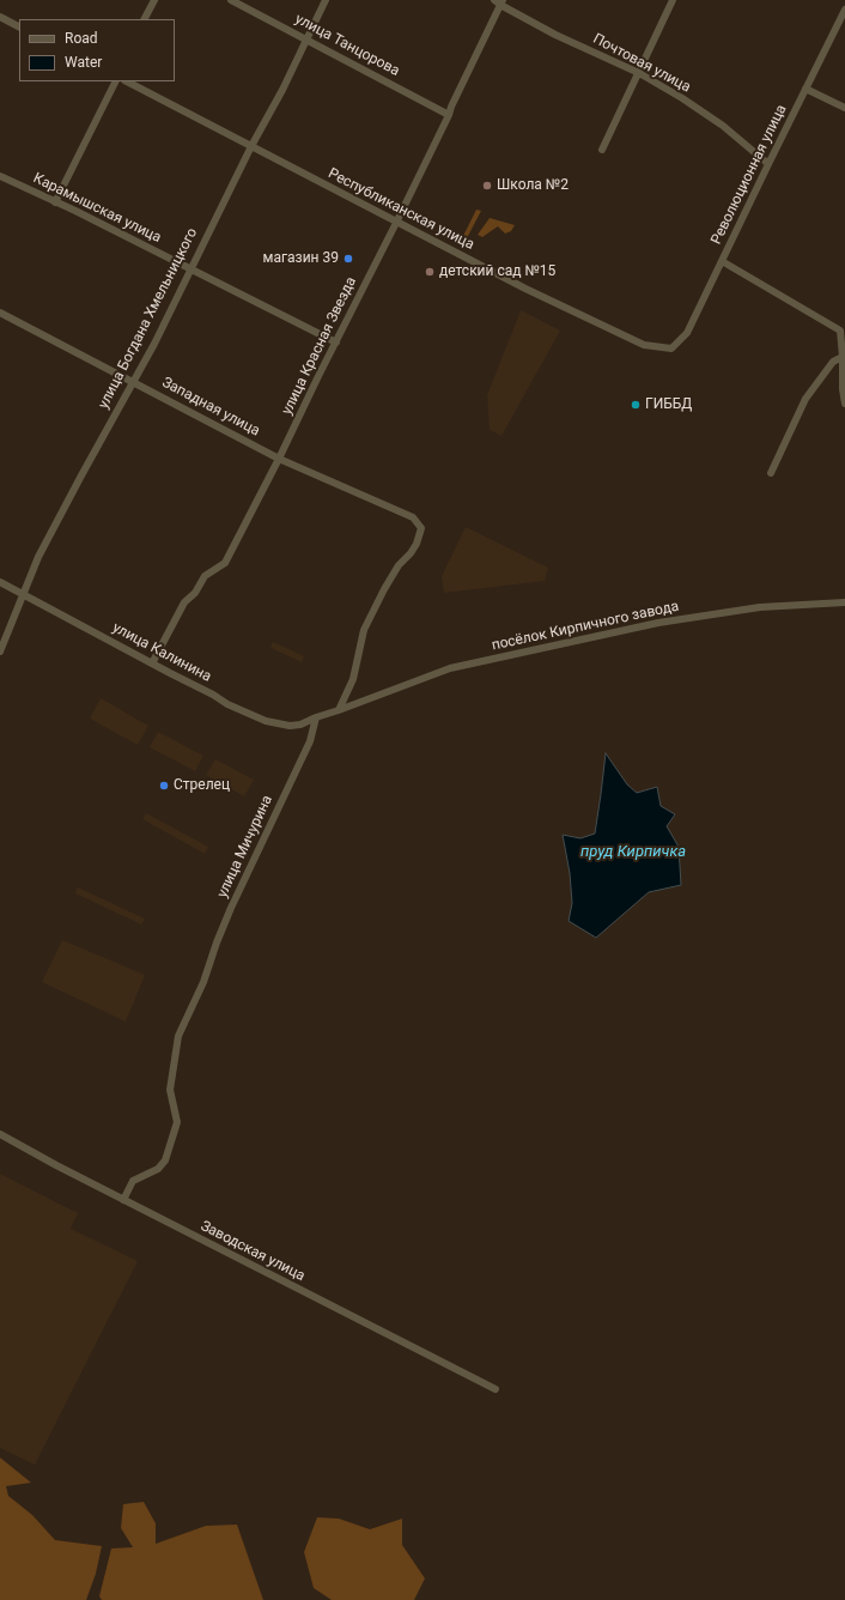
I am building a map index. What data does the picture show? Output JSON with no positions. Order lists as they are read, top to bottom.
{
  "streets": {
    "street": [
      "улица Танцорова",
      "Почтовая улица",
      "Революционная улица",
      "Карамышская улица",
      "Республиканская улица",
      "улица Богдана Хмельницкого",
      "улица Красная Звезда",
      "Западная улица",
      "посёлок Кирпичного завода",
      "улица Калинина",
      "улица Мичурина",
      "Заводская улица"
    ]
  },
  "crossings": [
    ["улица Танцорова", "улица Богдана Хмельницкого"],
    ["улица Танцорова", "улица Красная Звезда"],
    ["Почтовая улица", "Революционная улица"],
    ["Почтовая улица", "улица Красная Звезда"],
    ["Революционная улица", "Республиканская улица"],
    ["Карамышская улица", "улица Богдана Хмельницкого"],
    ["Карамышская улица", "улица Красная Звезда"],
    ["Республиканская улица", "улица Богдана Хмельницкого"],
    ["Республиканская улица", "улица Красная Звезда"],
    ["улица Богдана Хмельницкого", "Западная улица"],
    ["улица Богдана Хмельницкого", "улица Калинина"],
    ["улица Красная Звезда", "Западная улица"],
    ["улица Красная Звезда", "улица Калинина"],
    ["Западная улица", "посёлок Кирпичного завода"],
    ["улица Калинина", "улица Мичурина"],
    ["улица Мичурина", "Заводская улица"]
  ],
  "water": ["пруд Кирпичка"],
  "places": [
    "Школа №2",
    "магазин 39",
    "детский сад №15",
    "ГИББД",
    "Стрелец"
  ],
  "legend": ["Road", "Water"]
}
